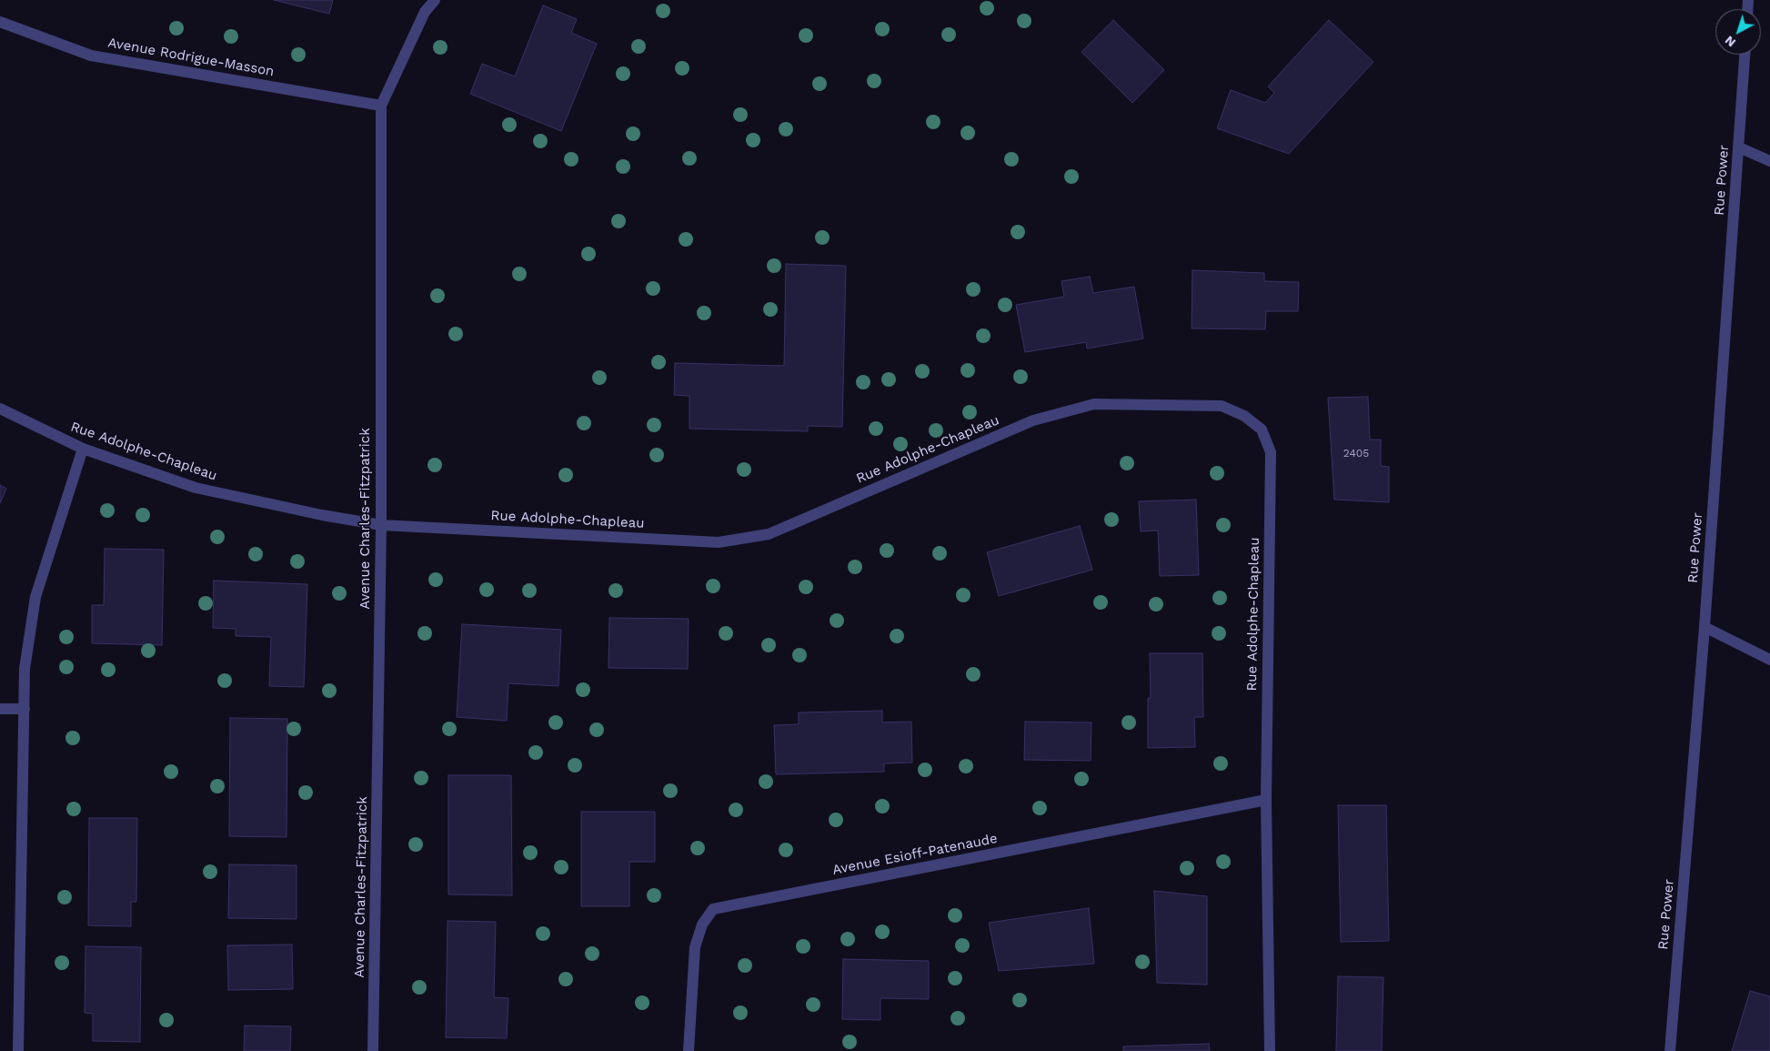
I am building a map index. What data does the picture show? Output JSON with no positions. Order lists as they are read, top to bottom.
{
  "streets": {
    "street": [
      "Avenue Rodrigue-Masson",
      "Rue Power",
      "Rue Adolphe-Chapleau",
      "Avenue Charles-Fitzpatrick",
      "Avenue Esioff-Patenaude"
    ]
  },
  "crossings": [
    ["Avenue Rodrigue-Masson", "Avenue Charles-Fitzpatrick"],
    ["Rue Adolphe-Chapleau", "Avenue Charles-Fitzpatrick"],
    ["Rue Adolphe-Chapleau", "Avenue Esioff-Patenaude"]
  ],
  "house_numbers": ["2405"],
  "north": "bottom left"
}
